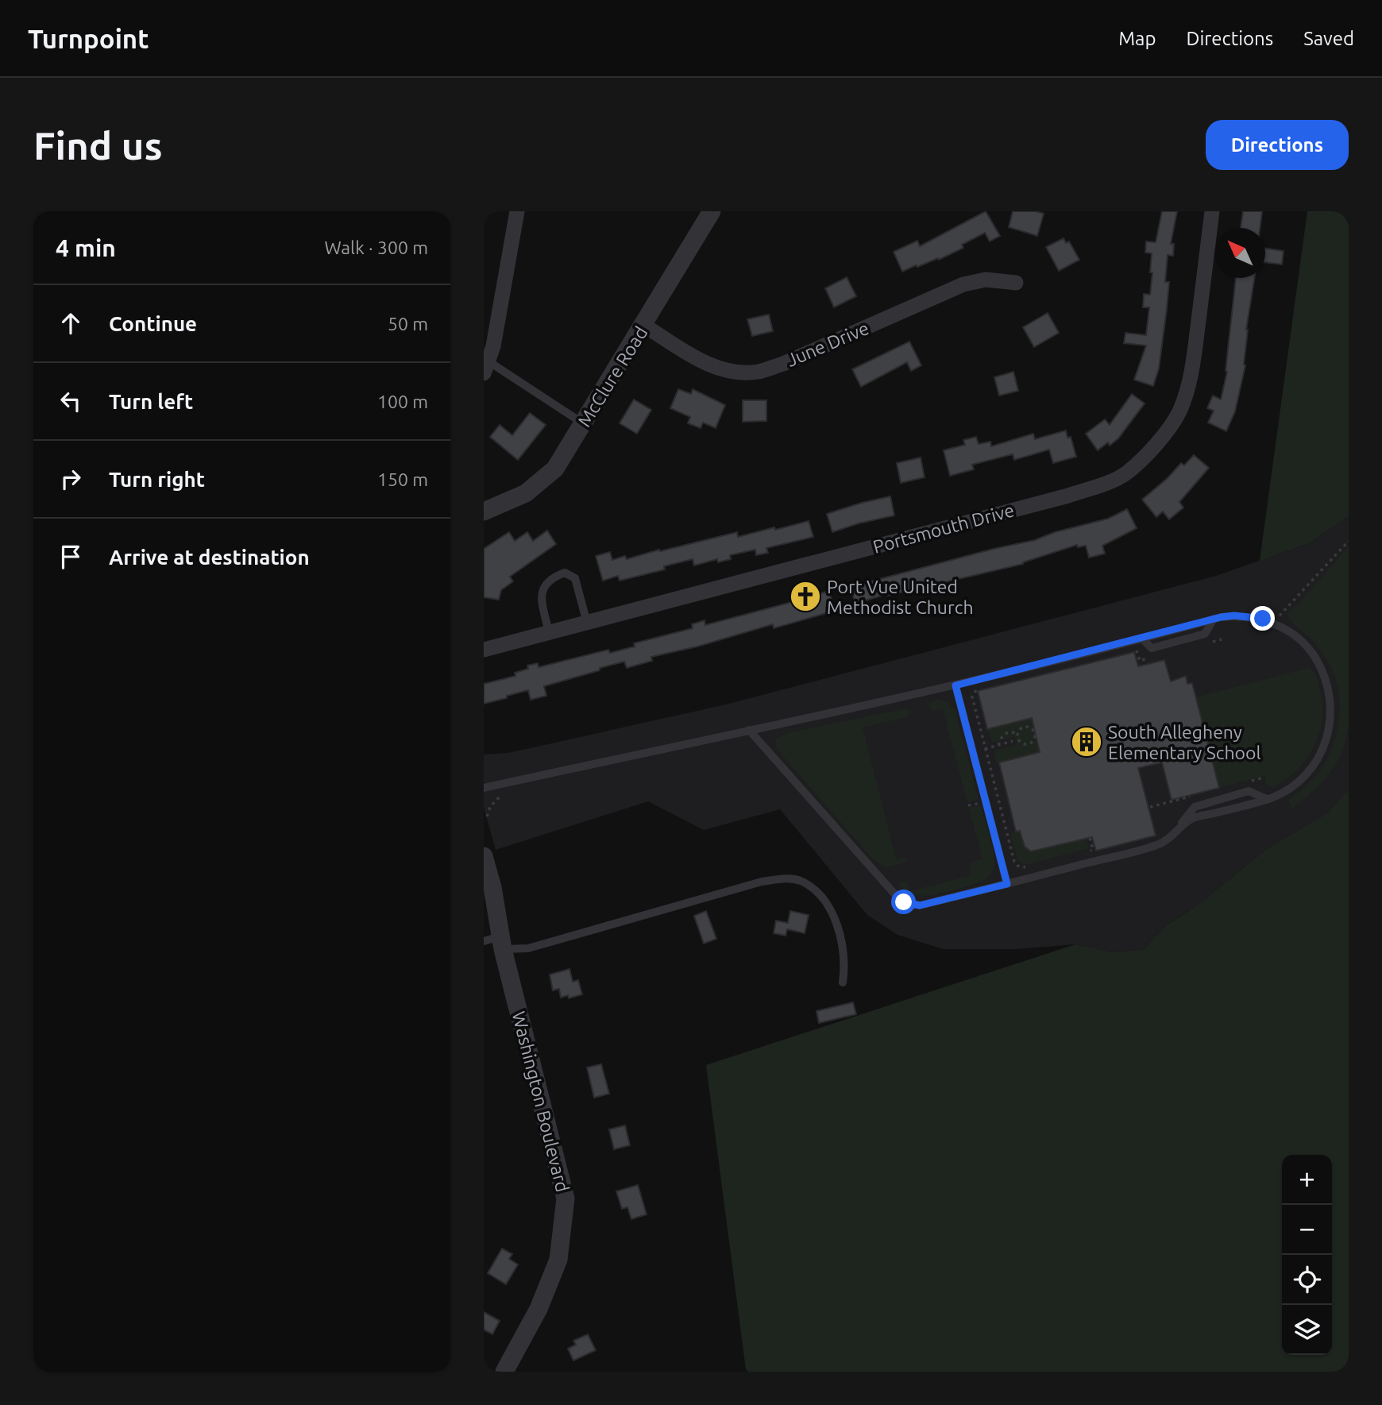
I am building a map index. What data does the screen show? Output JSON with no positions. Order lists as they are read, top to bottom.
{
  "streets": {
    "street": [
      "June Drive",
      "McClure Road",
      "Portsmouth Drive",
      "Washington Boulevard"
    ]
  },
  "crossings": [
    ["June Drive", "McClure Road"]
  ],
  "places": {
    "church": ["Port Vue United Methodist Church"],
    "building": ["South Allegheny Elementary School"]
  },
  "north": "top left",
  "page": {
    "header": "Turnpoint",
    "nav": ["Map", "Directions", "Saved"],
    "buttons": "Directions",
    "title": "Find us",
    "heading": ["4 min", "Walk · 300 m"],
    "list": [
      ["Continue", "50 m"],
      ["Turn left", "100 m"],
      ["Turn right", "150 m"],
      "Arrive at destination"
    ],
    "map_buttons": ["+", "−"]
  }
}
